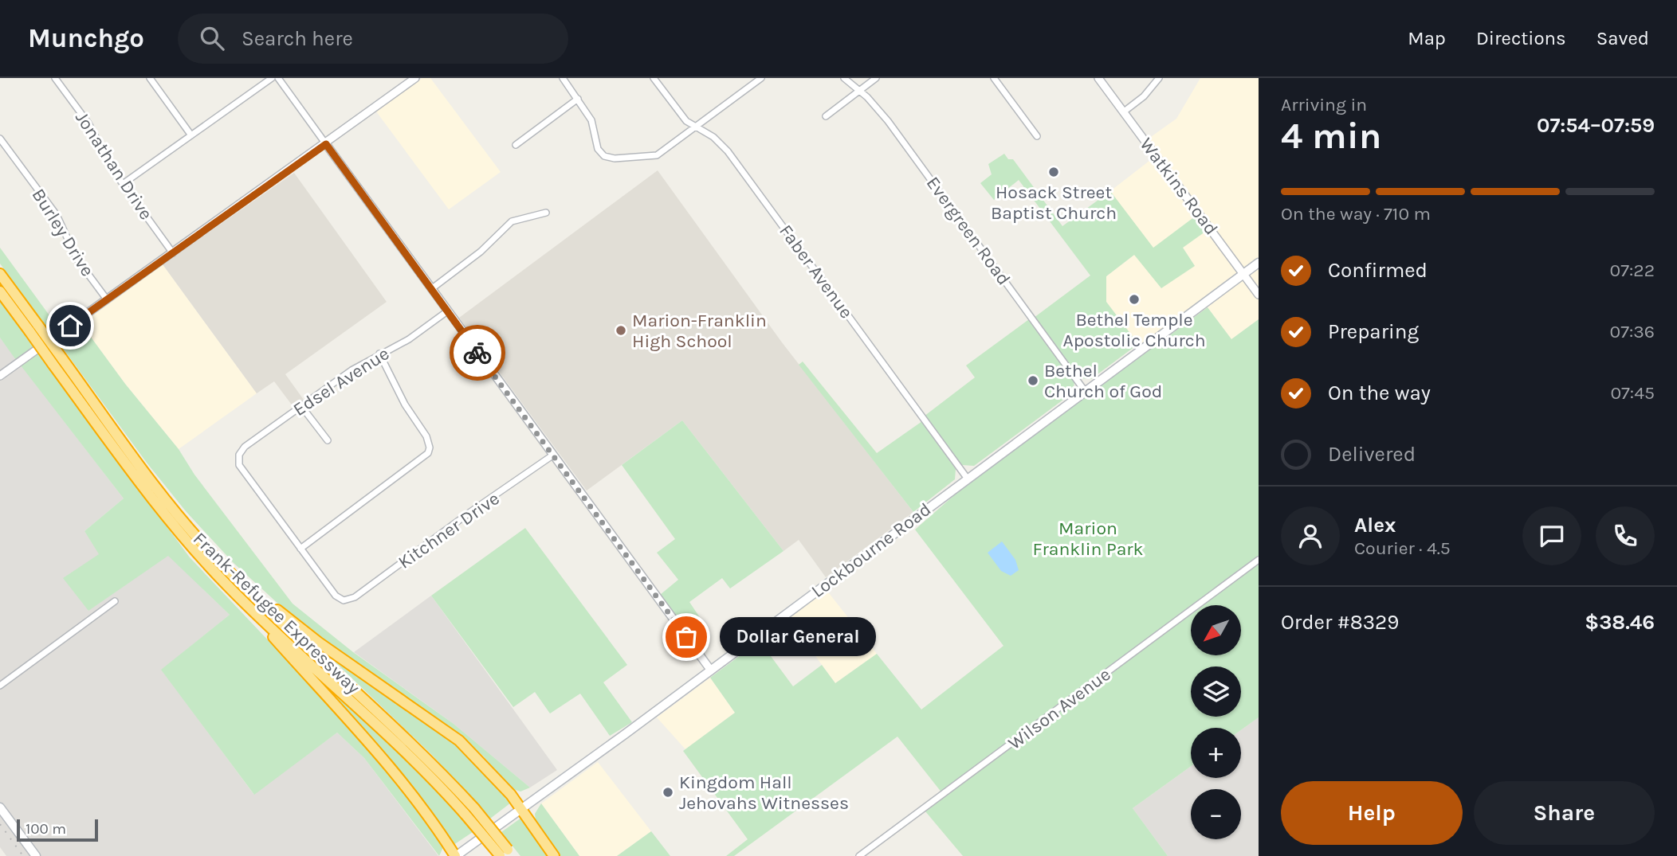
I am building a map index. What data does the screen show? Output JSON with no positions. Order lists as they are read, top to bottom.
{
  "streets": {
    "highway": ["Frank-Refugee Expressway"],
    "main road": ["Lockbourne Road"],
    "street": [
      "Jonathan Drive",
      "Watkins Road",
      "Evergreen Road",
      "Burley Drive",
      "Faber Avenue",
      "Edsel Avenue",
      "Kitchner Drive",
      "Wilson Avenue"
    ]
  },
  "crossings": [
    ["Watkins Road", "Lockbourne Road"],
    ["Evergreen Road", "Lockbourne Road"],
    ["Faber Avenue", "Lockbourne Road"],
    ["Edsel Avenue", "Kitchner Drive"]
  ],
  "parks": ["Marion Franklin Park"],
  "places": [
    "Hosack Street Baptist Church",
    "Bethel Temple Apostolic Church",
    "Marion-Franklin High School",
    "Bethel Church of God",
    "Dollar General",
    "Kingdom Hall Jehovahs Witnesses"
  ],
  "scale_bar": "100 m",
  "north": "bottom left",
  "page": {
    "header": "Munchgo",
    "search": "Search here",
    "nav": ["Map", "Directions", "Saved"],
    "heading": ["4 min", "Arriving in", "07:54–07:59"],
    "panel": [
      "Alex",
      "Courier · 4.5",
      "Order #8329",
      "$38.46"
    ],
    "bar": "On the way · 710 m",
    "list": [
      ["Confirmed", "07:22"],
      ["Preparing", "07:36"],
      ["On the way", "07:45"],
      "Delivered"
    ],
    "map_buttons": ["+", "−"],
    "bubble": "Dollar General",
    "buttons": ["Help", "Share"],
    "scale": "100 m"
  }
}
